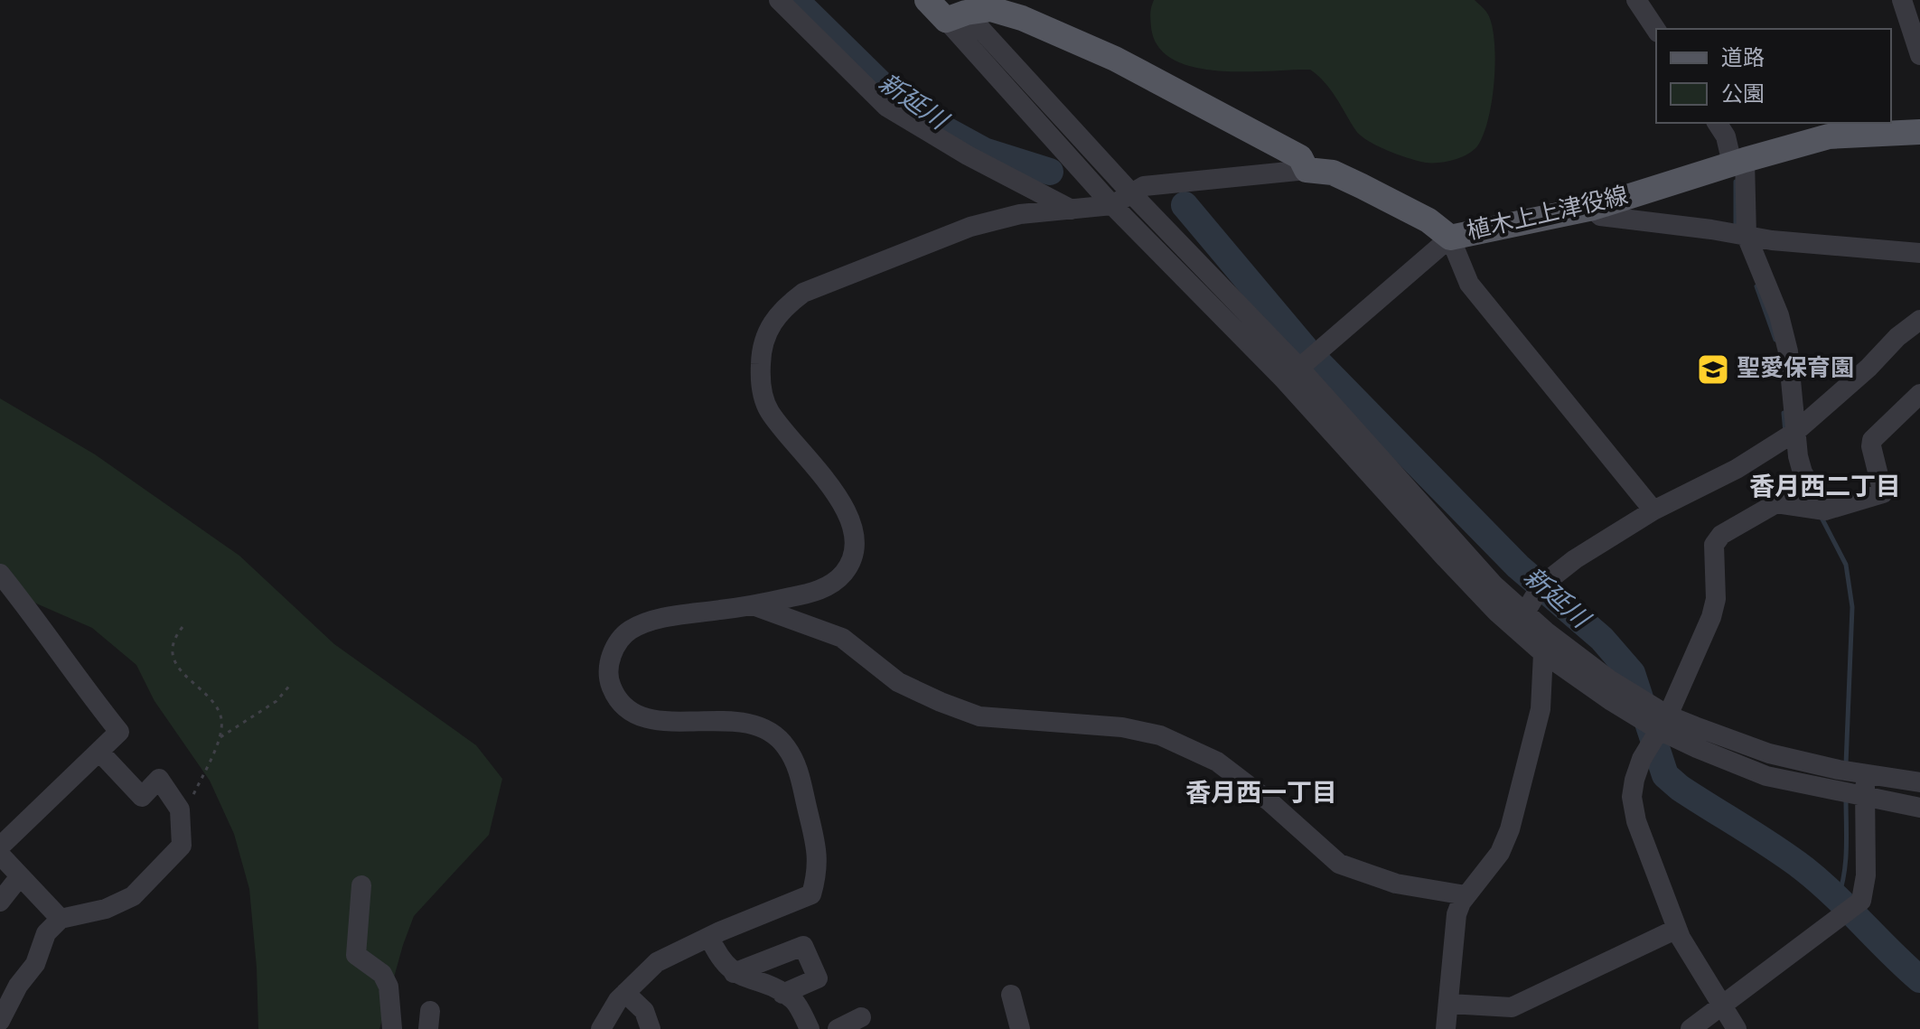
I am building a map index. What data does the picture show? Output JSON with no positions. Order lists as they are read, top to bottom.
{
  "streets": {
    "main road": ["植木上上津役線"]
  },
  "districts": ["香月西二丁目", "香月西一丁目"],
  "water": ["新延川"],
  "places": {
    "school or university": ["聖愛保育園"]
  },
  "legend": ["道路", "公園"]
}
